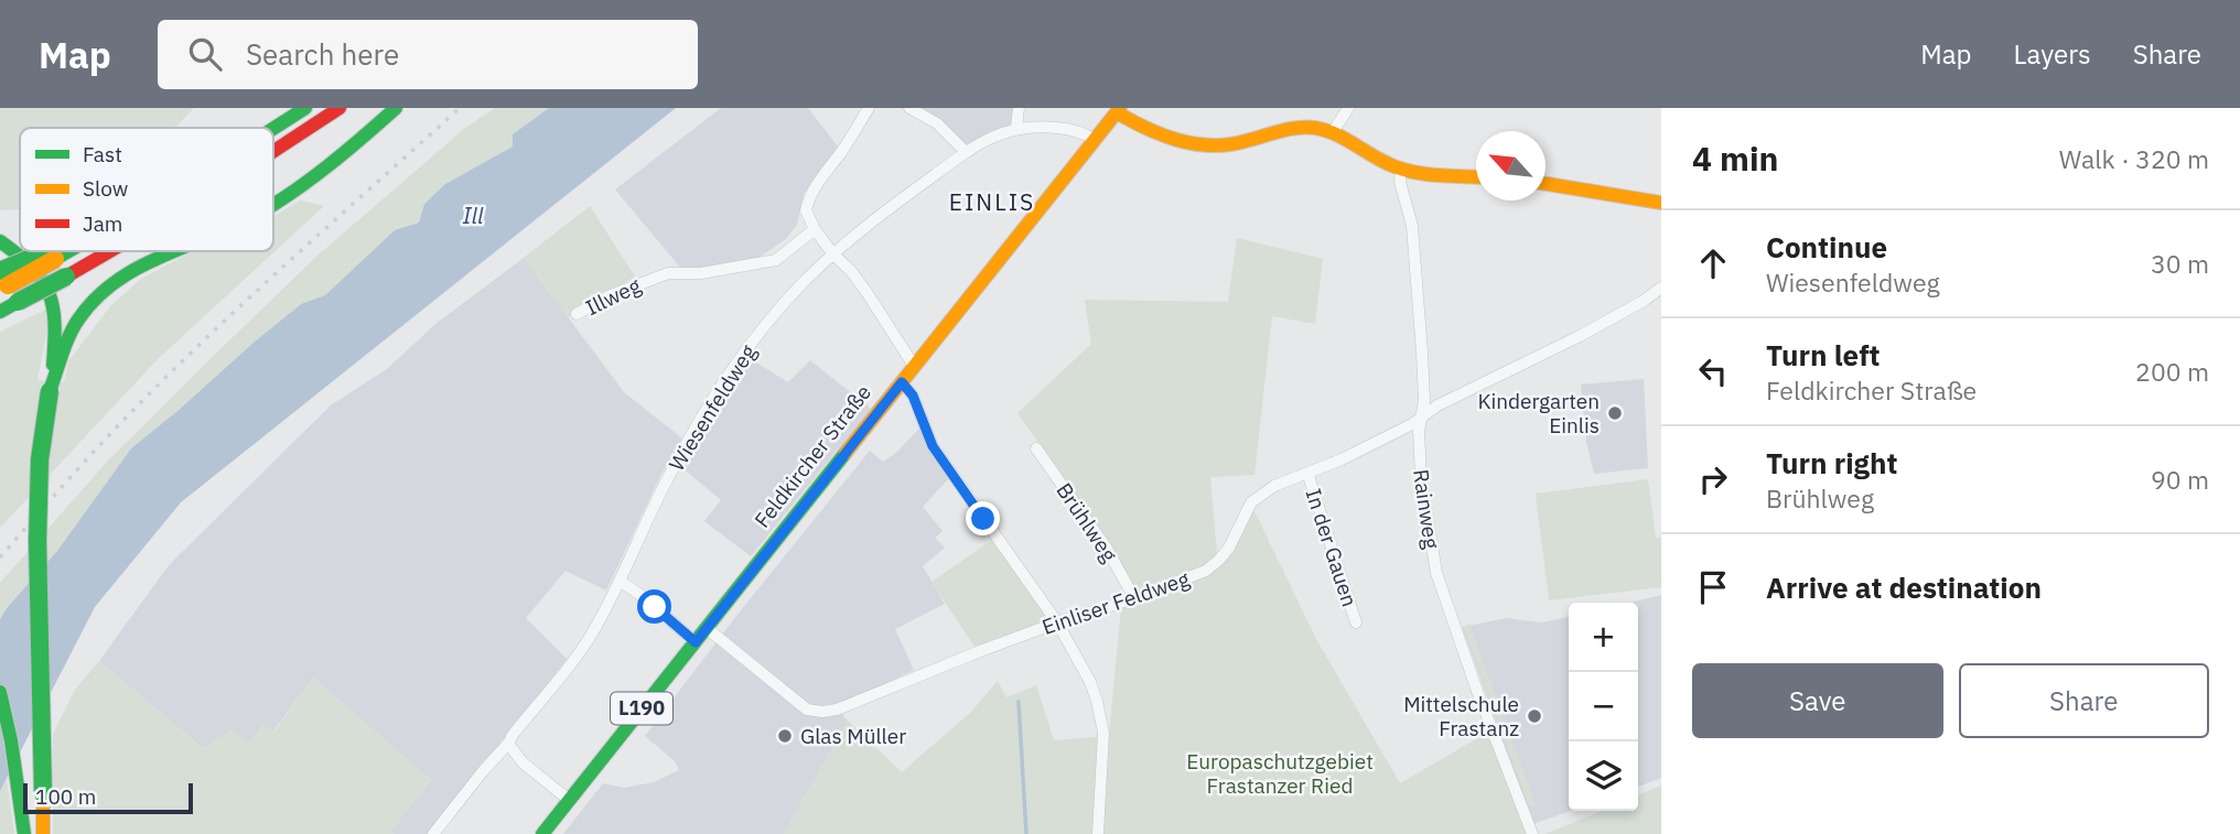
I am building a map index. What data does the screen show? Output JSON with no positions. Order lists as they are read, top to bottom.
{
  "streets": {
    "main road": ["Feldkircher Straße", "L190"],
    "street": [
      "Illweg",
      "Wiesenfeldweg",
      "Rainweg",
      "Brühlweg",
      "In der Gauen",
      "Einliser Feldweg"
    ]
  },
  "crossings": [
    ["Wiesenfeldweg", "Feldkircher Straße"],
    ["Feldkircher Straße", "Einliser Feldweg"],
    ["Rainweg", "Einliser Feldweg"],
    ["Brühlweg", "Einliser Feldweg"],
    ["In der Gauen", "Einliser Feldweg"]
  ],
  "districts": ["EINLIS"],
  "water": ["Ill"],
  "parks": ["Europaschutzgebiet Frastanzer Ried"],
  "places": ["Kindergarten Einlis", "Mittelschule Frastanz", "Glas Müller"],
  "legend": ["Fast", "Slow", "Jam"],
  "scale_bar": "100 m",
  "north": "top left",
  "page": {
    "header": "Map",
    "search": "Search here",
    "nav": ["Map", "Layers", "Share"],
    "heading": ["4 min", "Walk · 320 m"],
    "list": [
      ["Continue", "Wiesenfeldweg", "30 m"],
      ["Turn left", "Feldkircher Straße", "200 m"],
      ["Turn right", "Brühlweg", "90 m"],
      "Arrive at destination"
    ],
    "map_buttons": ["+", "−"],
    "buttons": ["Save", "Share"],
    "scale": "100 m"
  }
}
